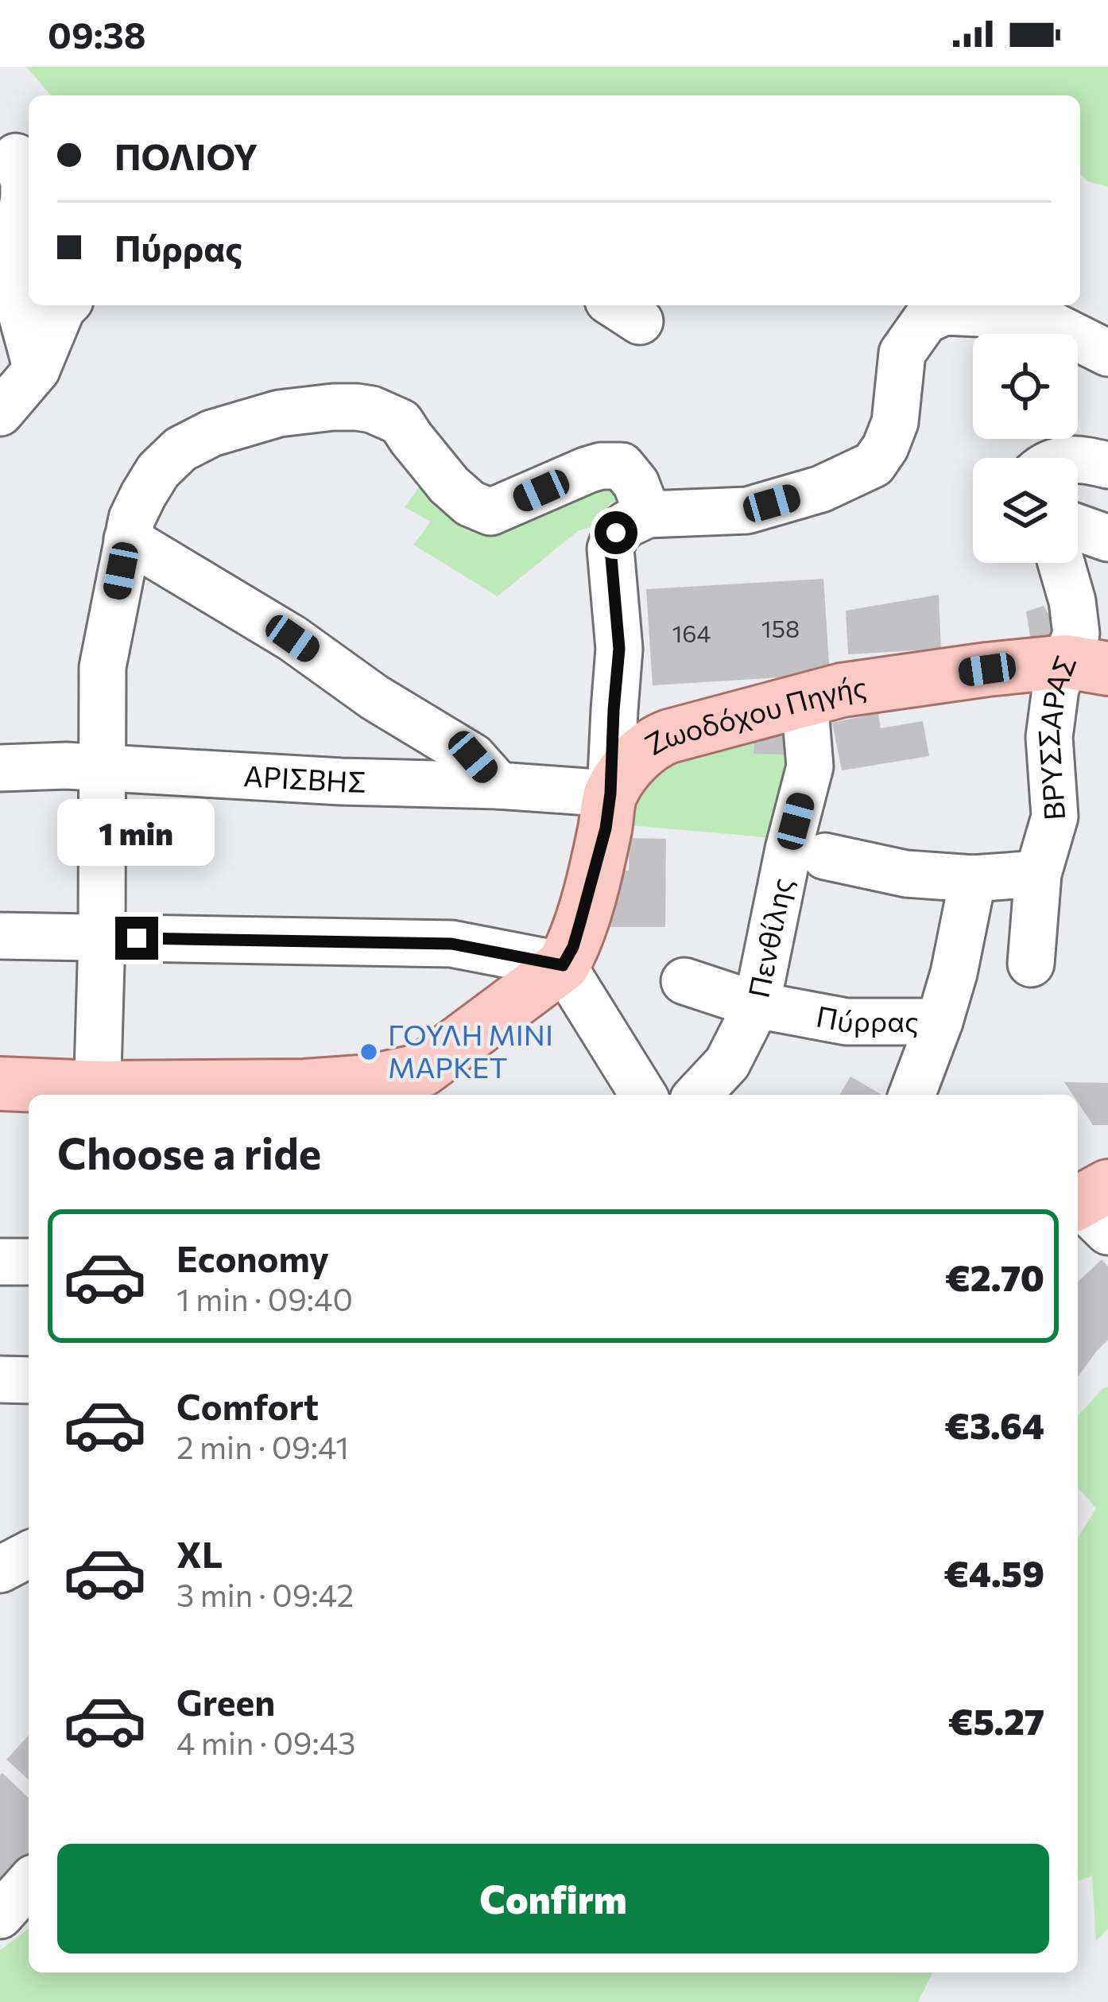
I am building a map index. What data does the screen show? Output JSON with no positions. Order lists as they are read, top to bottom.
{
  "streets": {
    "main road": ["Ζωοδόχου Πηγής"],
    "street": [
      "ΒΡΥΣΣΑΡΑΣ",
      "ΑΡΙΣΒΗΣ",
      "Πενθίλης",
      "Πύρρας"
    ]
  },
  "crossings": [
    ["Ζωοδόχου Πηγής", "ΒΡΥΣΣΑΡΑΣ"],
    ["Ζωοδόχου Πηγής", "ΑΡΙΣΒΗΣ"],
    ["Ζωοδόχου Πηγής", "Πενθίλης"],
    ["Πενθίλης", "Πύρρας"]
  ],
  "places": ["ΓΟΥΛΗ ΜΙΝΙ ΜΑΡΚΕΤ"],
  "house_numbers": ["158", "164"],
  "page": {
    "status": "09:38",
    "banner": ["ΠΟΛΙΟΥ", "Πύρρας"],
    "bubble": "1 min",
    "heading": "Choose a ride",
    "list": [
      {
        "name": "Economy",
        "note": "1 min · 09:40",
        "value": "€2.70"
      },
      {
        "name": "Comfort",
        "note": "2 min · 09:41",
        "value": "€3.64"
      },
      {
        "name": "XL",
        "note": "3 min · 09:42",
        "value": "€4.59"
      },
      {
        "name": "Green",
        "note": "4 min · 09:43",
        "value": "€5.27"
      }
    ],
    "buttons": "Confirm"
  }
}
